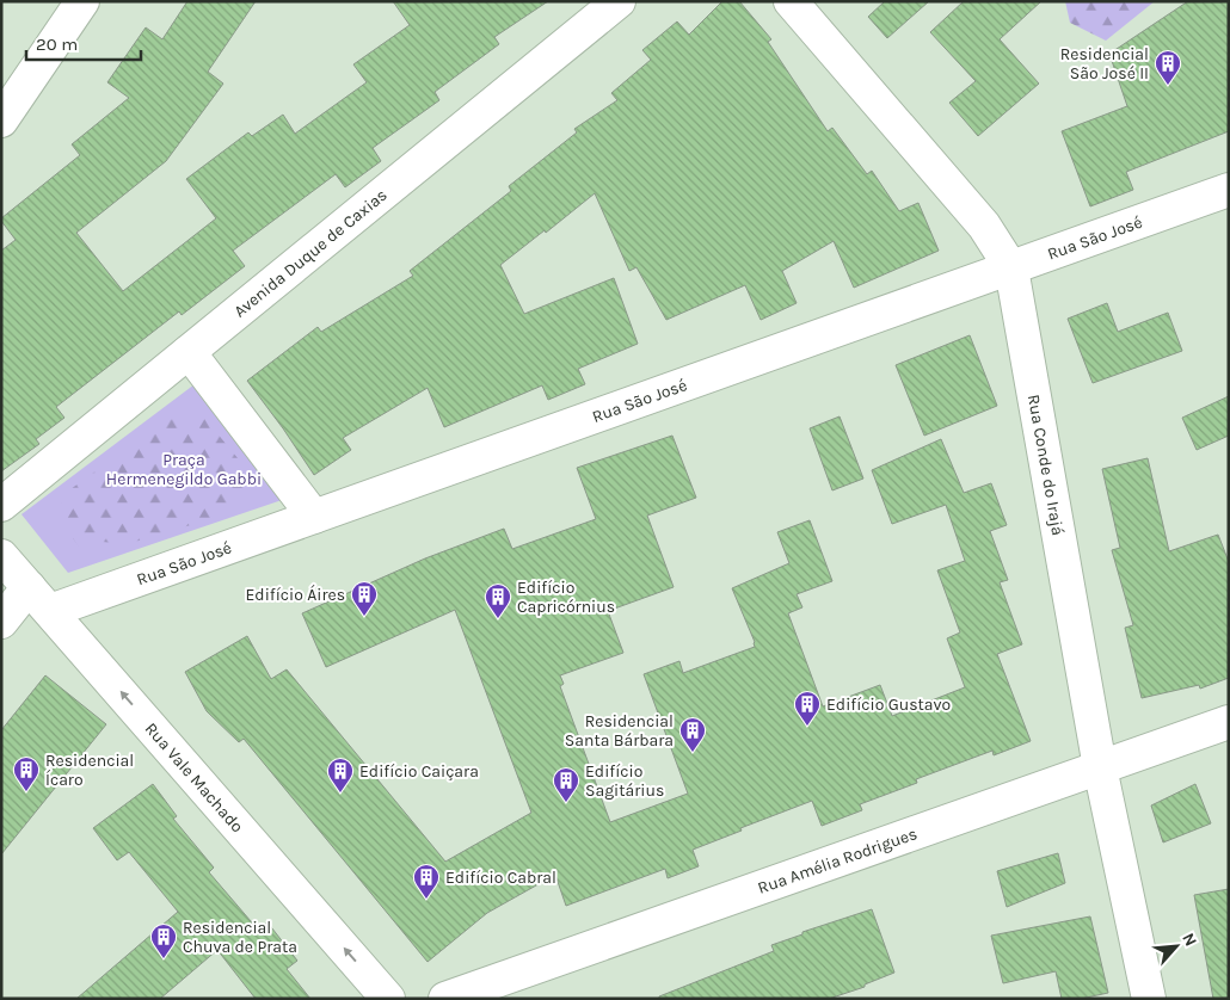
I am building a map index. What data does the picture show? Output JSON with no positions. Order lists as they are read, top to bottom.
{
  "streets": {
    "street": [
      "Rua São José",
      "Avenida Duque de Caxias",
      "Rua Conde do Irajá",
      "Rua Vale Machado",
      "Rua Amélia Rodrigues"
    ]
  },
  "crossings": [
    ["Rua São José", "Rua Conde do Irajá"],
    ["Rua São José", "Rua Vale Machado"],
    ["Rua Conde do Irajá", "Rua Amélia Rodrigues"]
  ],
  "one_way": ["Rua Vale Machado"],
  "parks": ["Praça Hermenegildo Gabbi"],
  "places": {
    "building": [
      "Residencial São José II",
      "Edifício Áires",
      "Edifício Capricórnius",
      "Edifício Gustavo",
      "Residencial Santa Bárbara",
      "Residencial Ícaro",
      "Edifício Caiçara",
      "Edifício Sagitárius",
      "Edifício Cabral",
      "Residencial Chuva de Prata"
    ]
  },
  "scale_bar": "20 m",
  "north": "top right"
}
